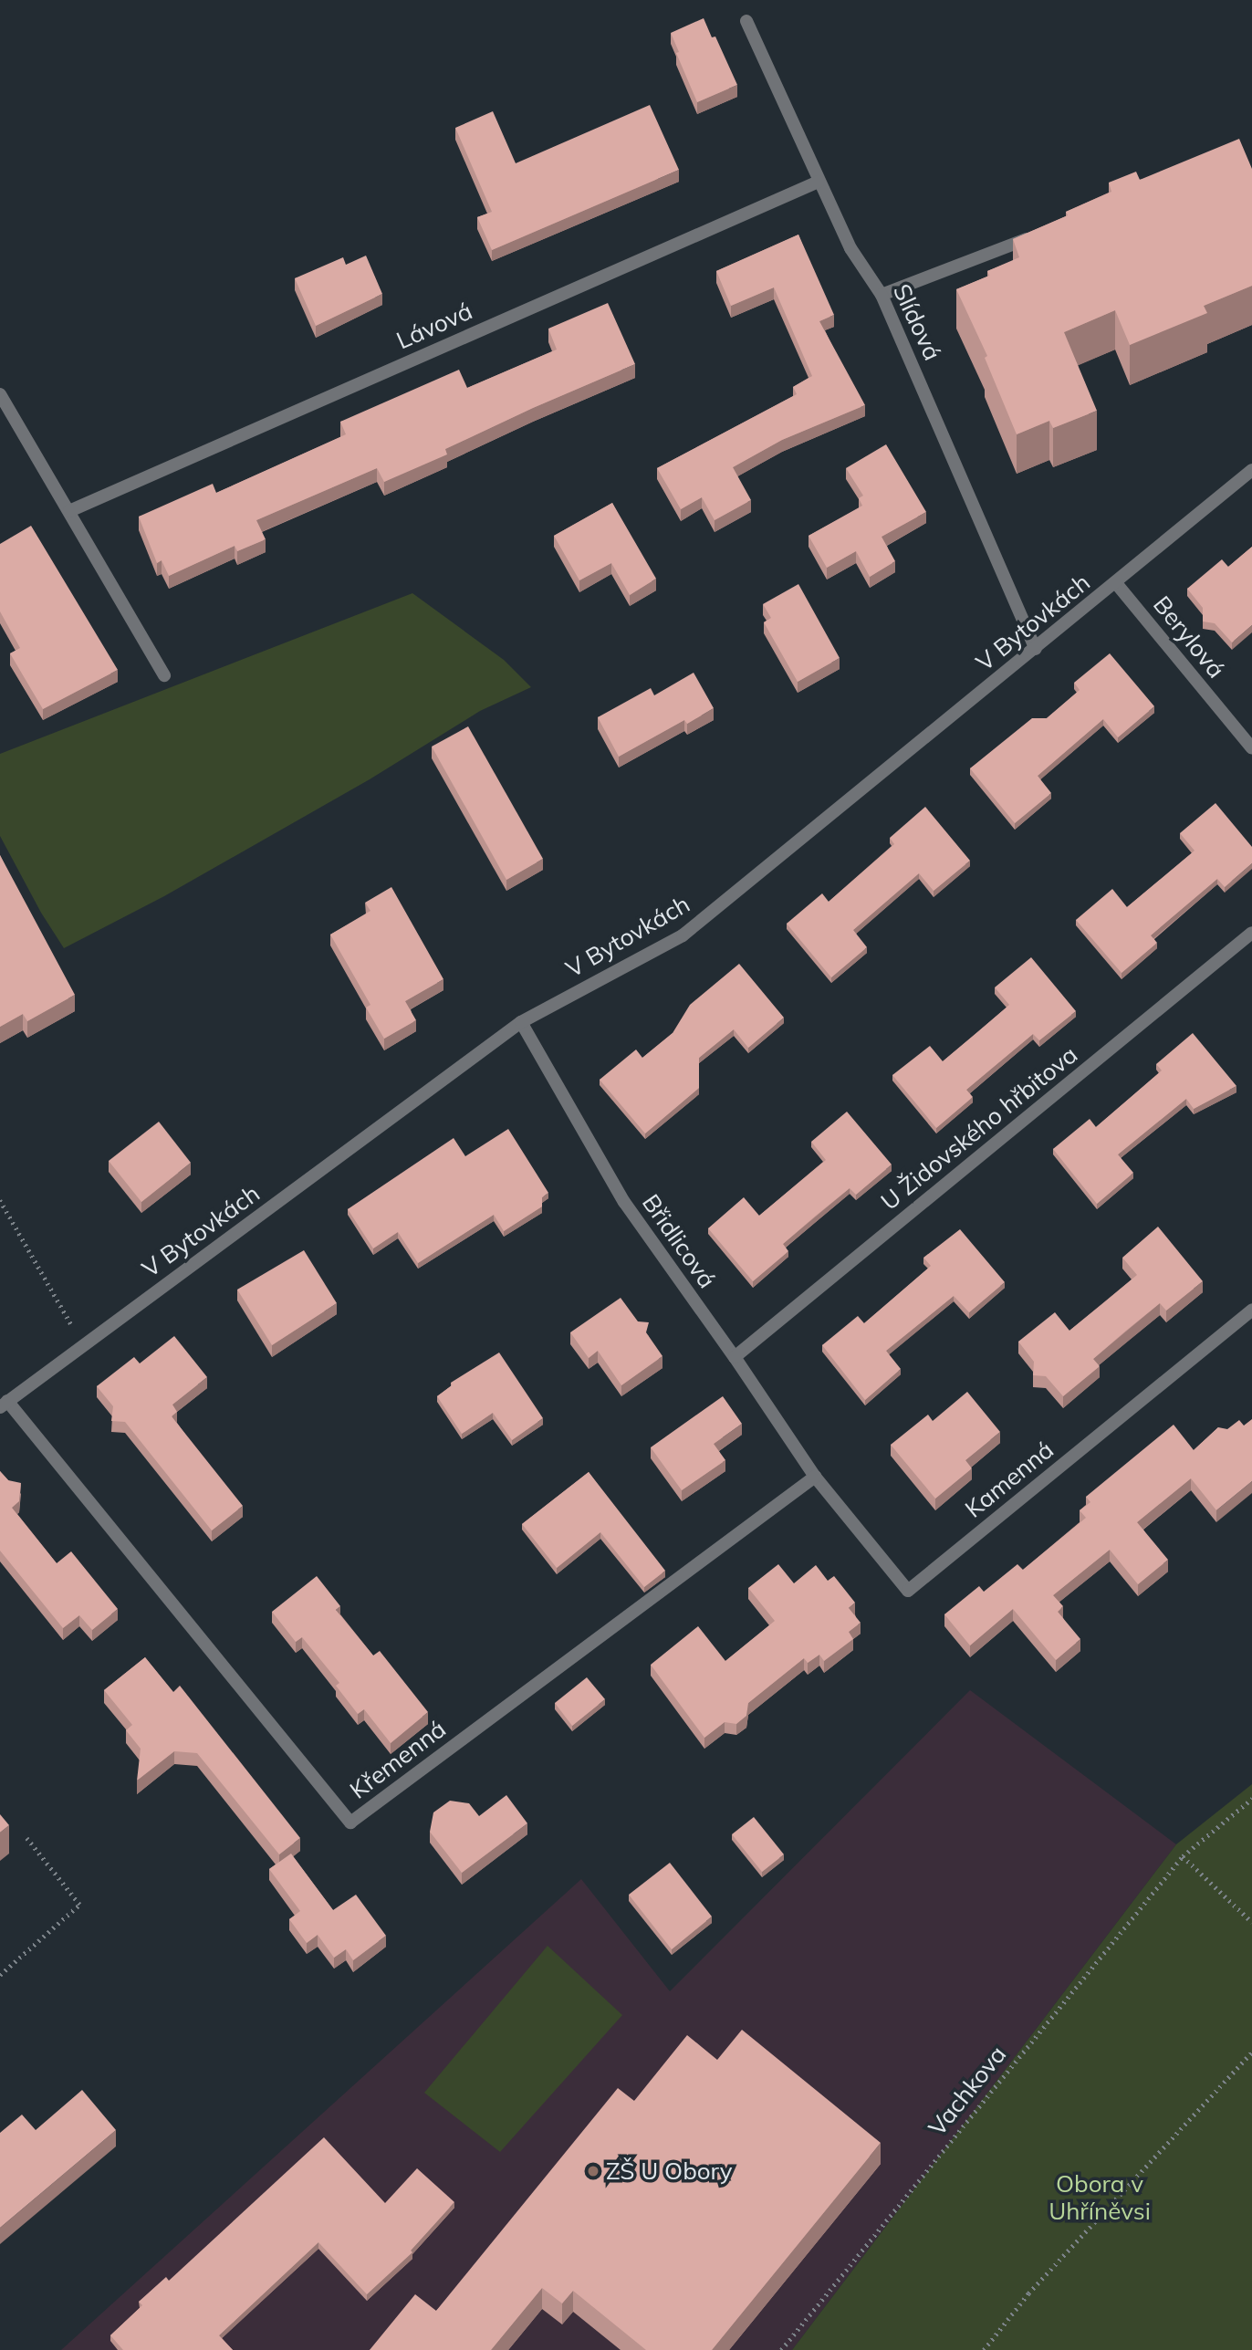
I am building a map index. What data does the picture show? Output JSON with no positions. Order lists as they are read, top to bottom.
{
  "streets": {
    "street": [
      "Slídová",
      "Lávová",
      "V Bytovkách",
      "Berylová",
      "U Židovského hřbitova",
      "Břidlicová",
      "Kamenná",
      "Křemenná"
    ],
    "path": ["Vachkova"]
  },
  "crossings": [
    ["Slídová", "Lávová"],
    ["Slídová", "V Bytovkách"],
    ["V Bytovkách", "Berylová"],
    ["V Bytovkách", "Břidlicová"],
    ["V Bytovkách", "Křemenná"],
    ["U Židovského hřbitova", "Břidlicová"],
    ["Břidlicová", "Kamenná"],
    ["Břidlicová", "Křemenná"],
    ["Kamenná", "Křemenná"]
  ],
  "parks": ["Obora v Uhříněvsi"],
  "places": ["ZŠ U Obory"]
}
